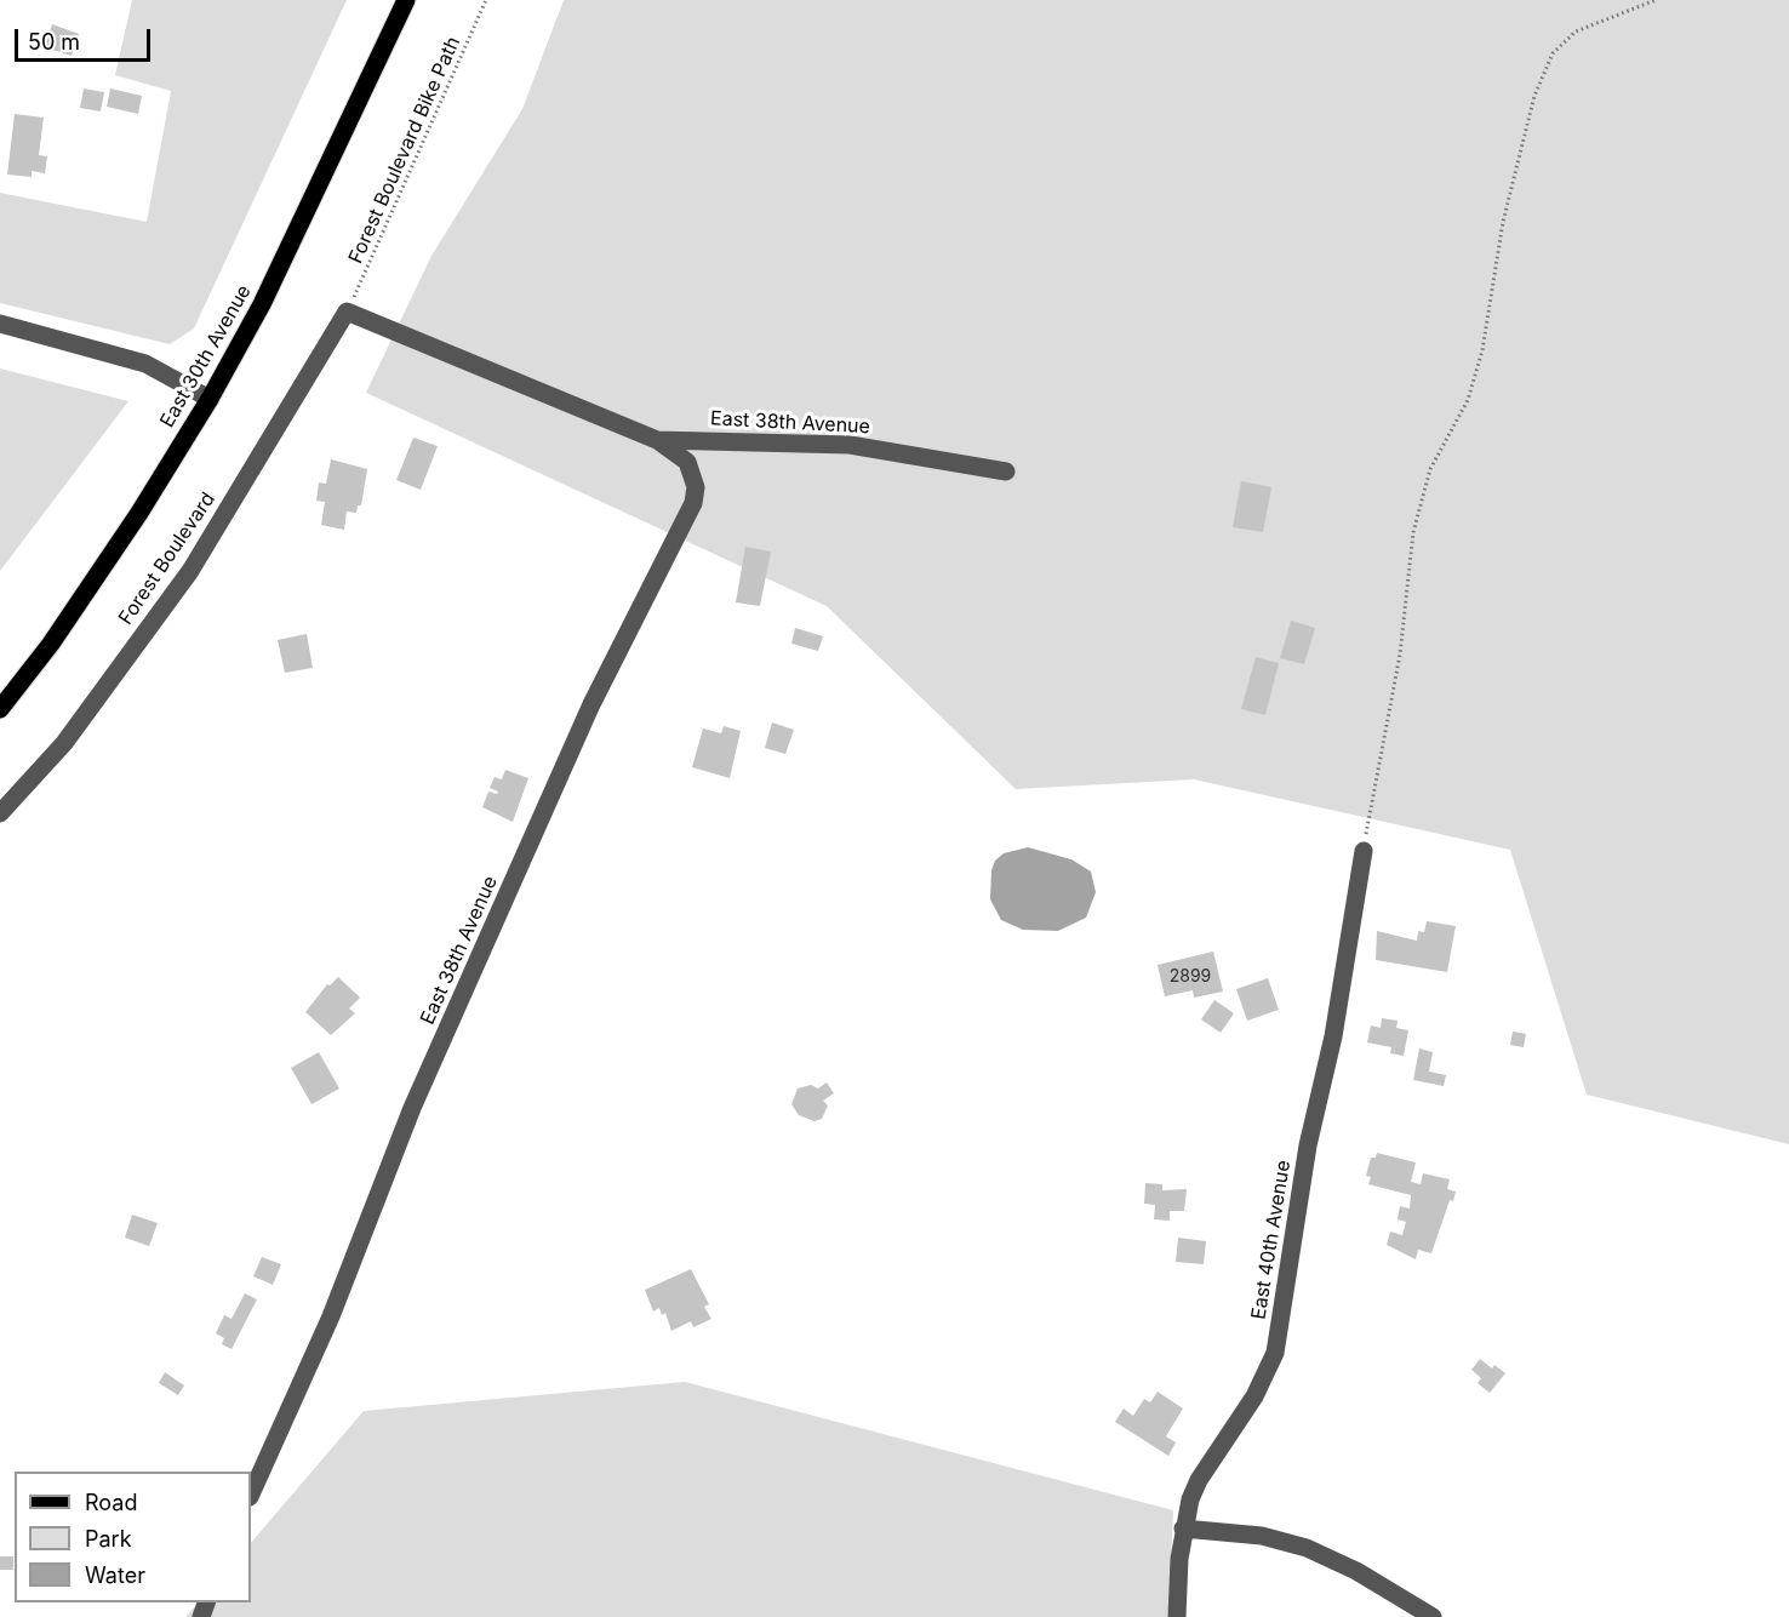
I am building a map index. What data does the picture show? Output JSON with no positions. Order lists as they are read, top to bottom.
{
  "streets": {
    "main road": ["East 30th Avenue"],
    "street": ["East 38th Avenue", "Forest Boulevard", "East 40th Avenue"],
    "path": ["Forest Boulevard Bike Path"]
  },
  "crossings": [
    ["Forest Boulevard Bike Path", "East 38th Avenue"],
    ["Forest Boulevard Bike Path", "Forest Boulevard"],
    ["East 38th Avenue", "Forest Boulevard"]
  ],
  "house_numbers": ["2899"],
  "legend": ["Road", "Park", "Water"],
  "scale_bar": "50 m"
}
